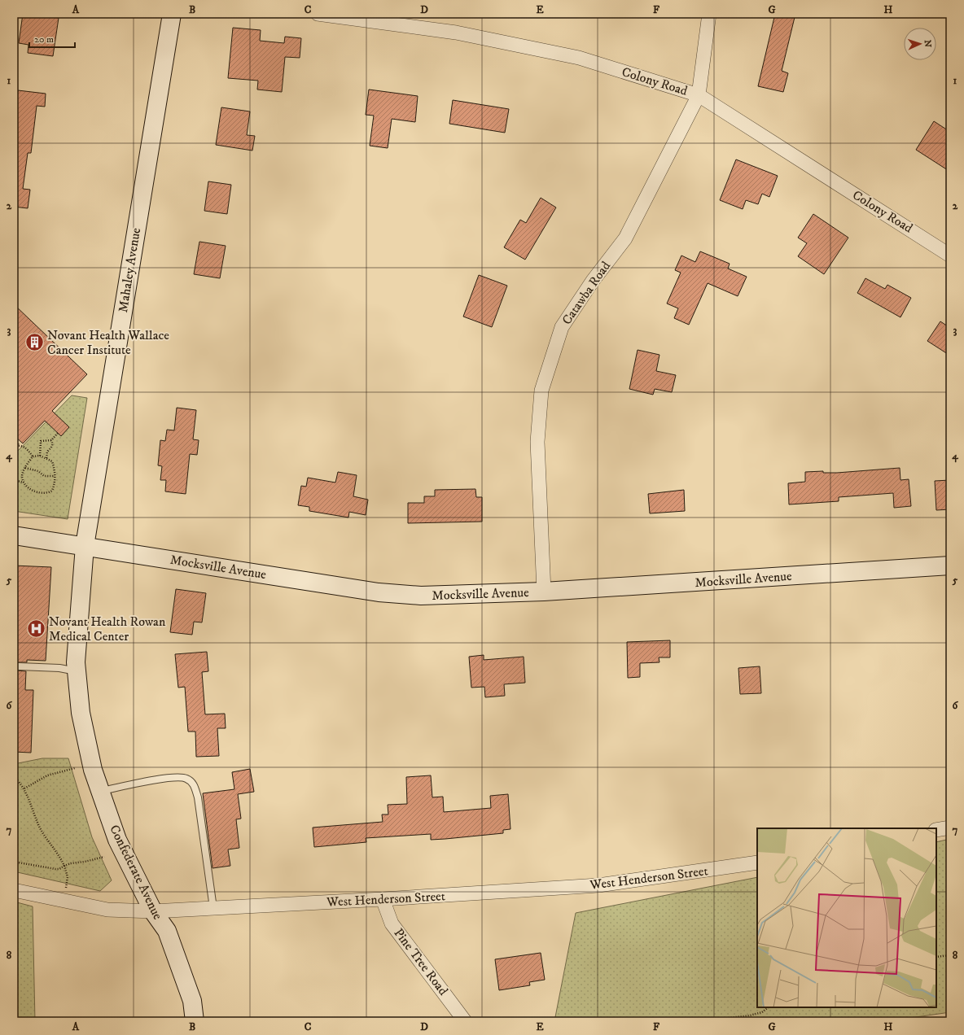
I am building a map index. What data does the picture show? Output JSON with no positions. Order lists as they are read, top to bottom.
{
  "streets": {
    "street": [
      "Colony Road",
      "Mahaley Avenue",
      "Catawba Road",
      "Mocksville Avenue",
      "Confederate Avenue",
      "West Henderson Street",
      "Pine Tree Road"
    ]
  },
  "crossings": [
    ["Colony Road", "Catawba Road"],
    ["Mahaley Avenue", "Mocksville Avenue"],
    ["Mahaley Avenue", "Confederate Avenue"],
    ["Catawba Road", "Mocksville Avenue"],
    ["Mocksville Avenue", "Confederate Avenue"],
    ["Confederate Avenue", "West Henderson Street"],
    ["West Henderson Street", "Pine Tree Road"]
  ],
  "places": {
    "building": ["Novant Health Wallace Cancer Institute"],
    "hospital": ["Novant Health Rowan Medical Center"]
  },
  "scale_bar": "20 m",
  "north": "right",
  "grid": {
    "columns": [
      "A",
      "B",
      "C",
      "D",
      "E",
      "F",
      "G",
      "H"
    ],
    "rows": [
      "1",
      "2",
      "3",
      "4",
      "5",
      "6",
      "7",
      "8"
    ]
  }
}
